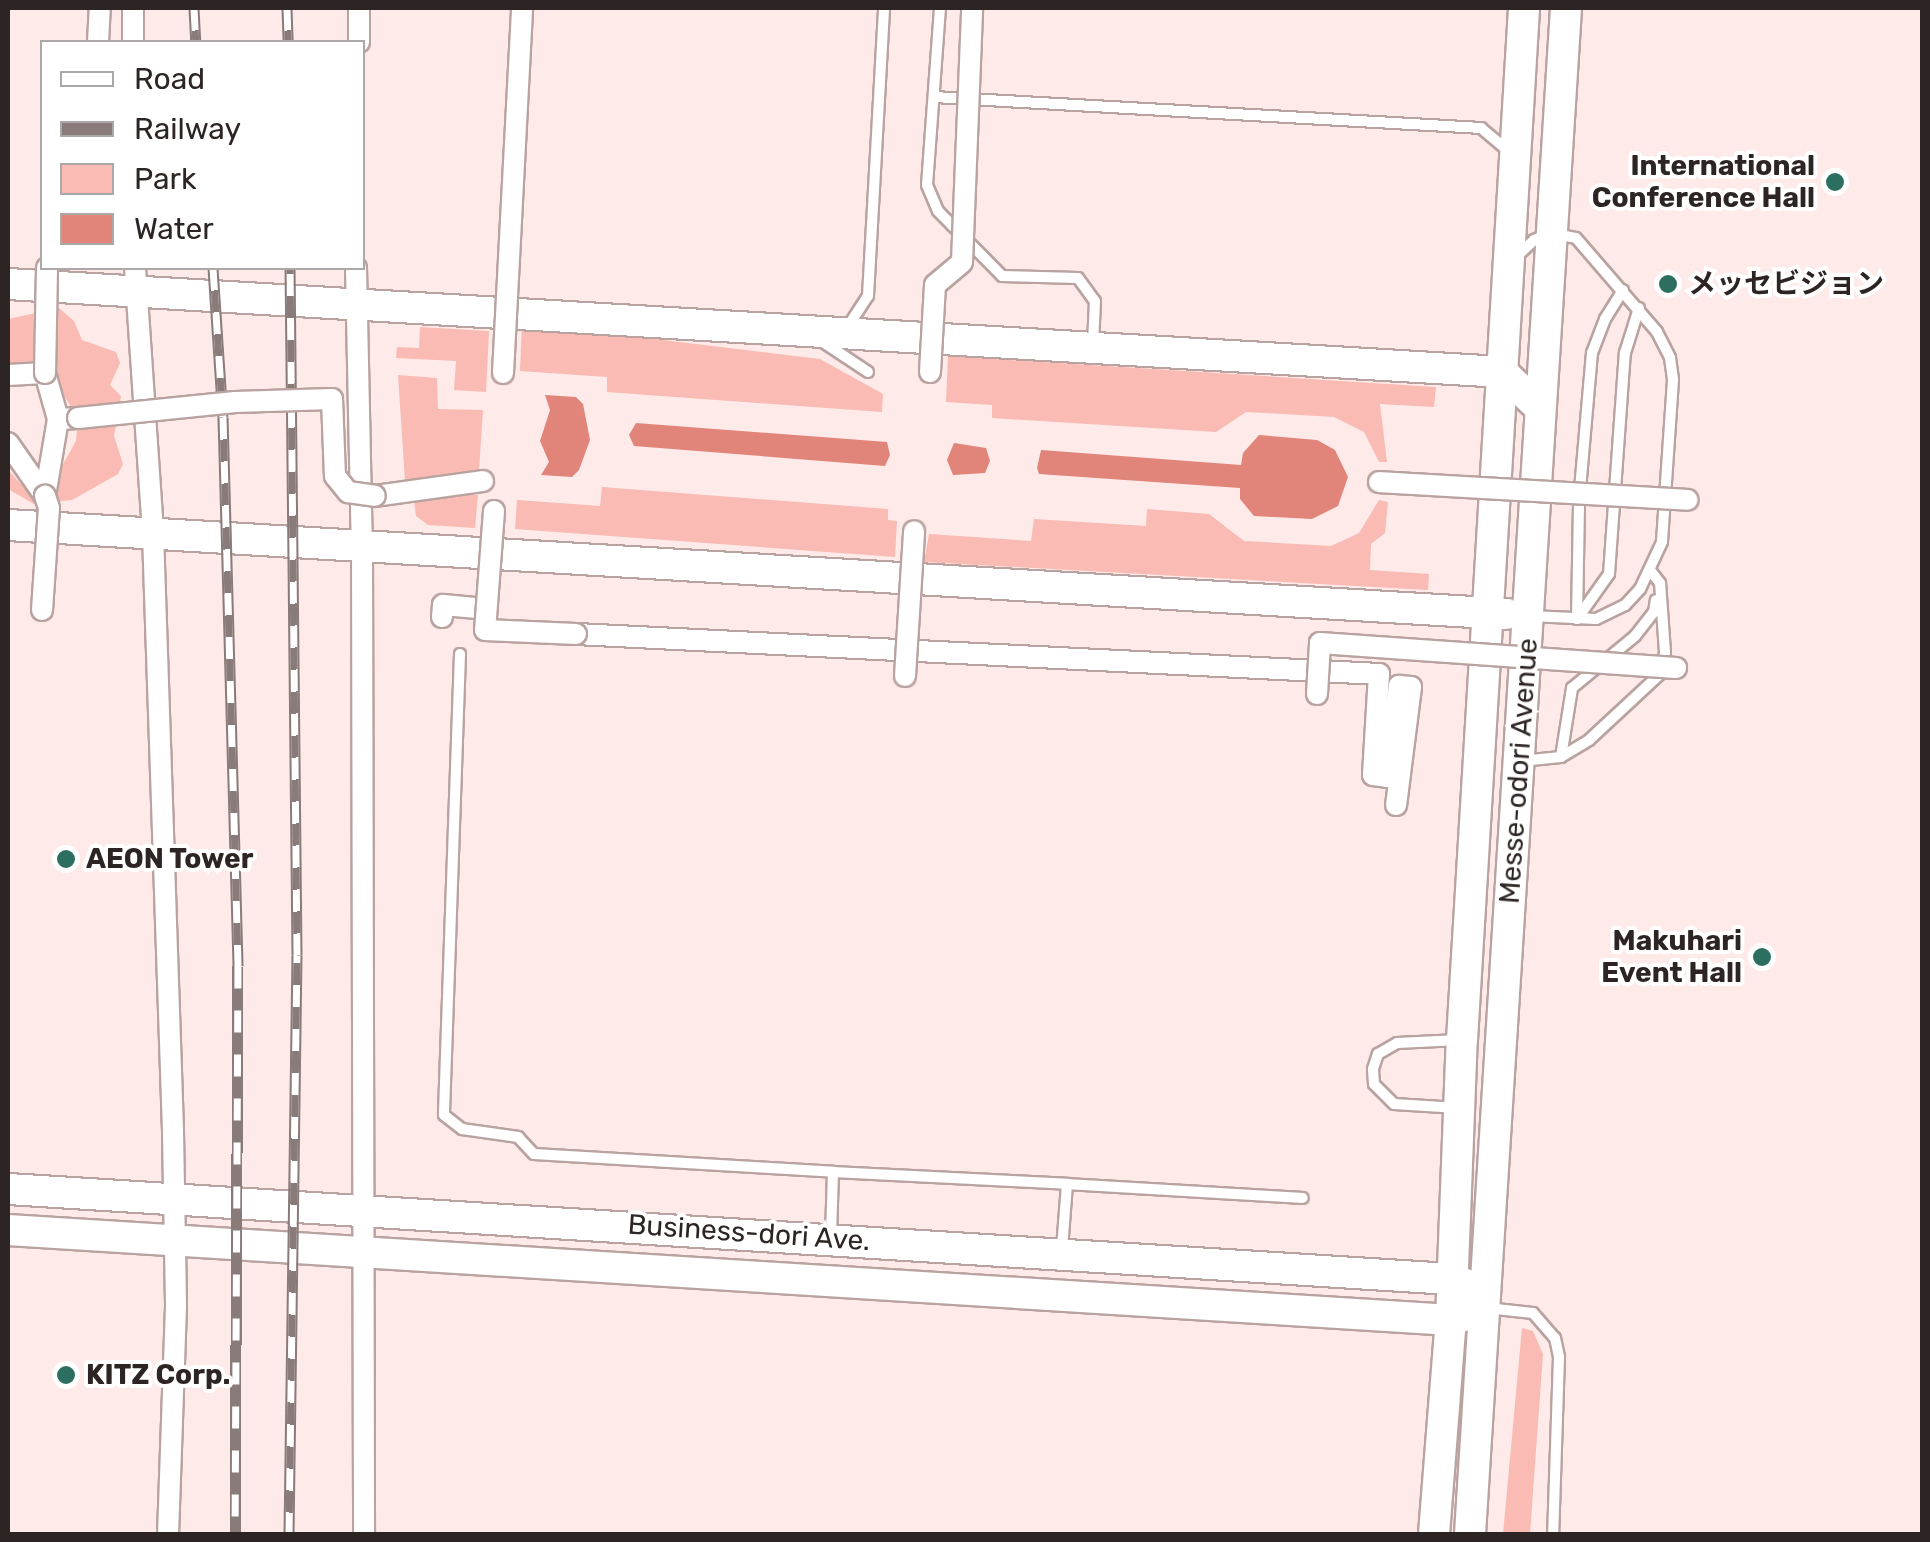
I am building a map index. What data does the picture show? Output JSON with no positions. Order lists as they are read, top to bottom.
{
  "streets": {
    "street": ["Messe-odori Avenue", "Business-dori Ave."]
  },
  "crossings": [
    ["Messe-odori Avenue", "Business-dori Ave."]
  ],
  "places": [
    "International Conference Hall",
    "メッセビジョン",
    "AEON Tower",
    "Makuhari Event Hall",
    "KITZ Corp."
  ],
  "legend": [
    "Road",
    "Railway",
    "Park",
    "Water"
  ]
}
